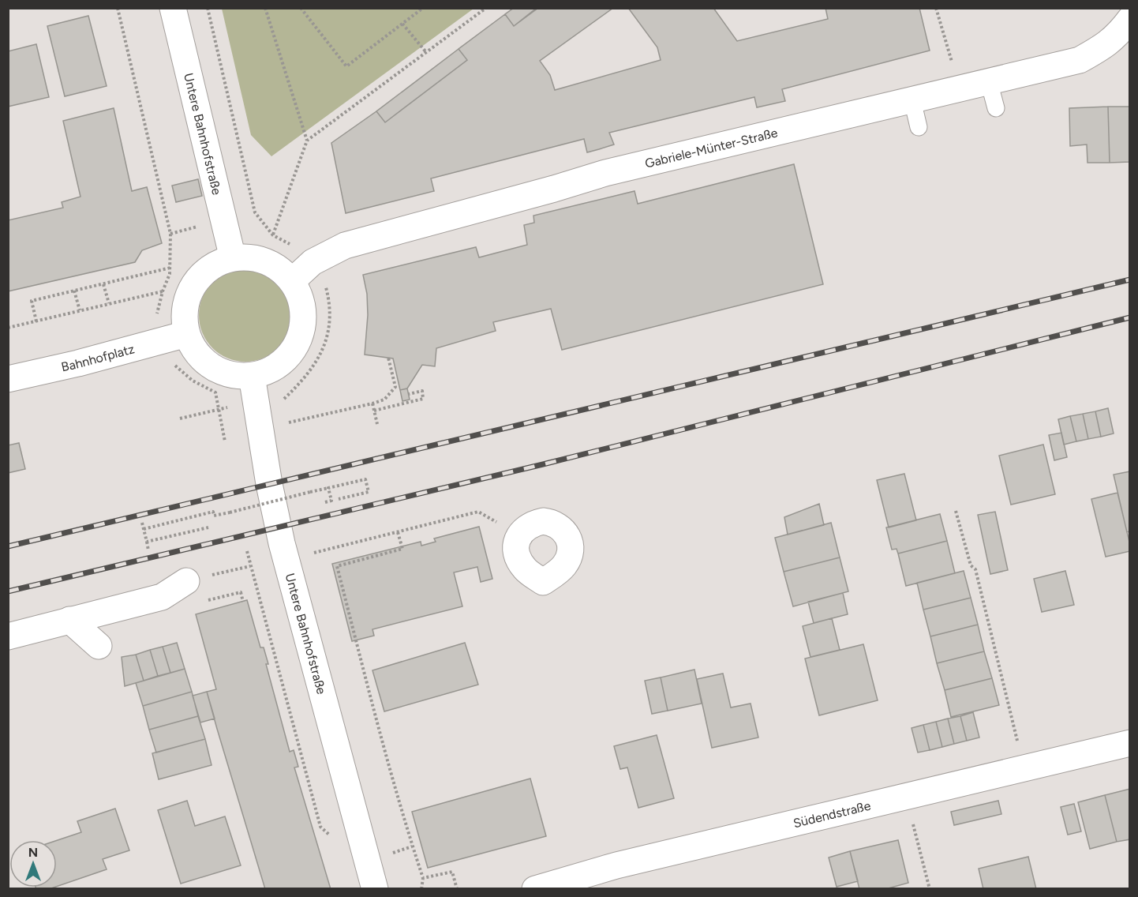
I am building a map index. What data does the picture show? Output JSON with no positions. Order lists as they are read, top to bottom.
{
  "streets": {
    "street": [
      "Untere Bahnhofstraße",
      "Gabriele-Münter-Straße",
      "Bahnhofplatz",
      "Südendstraße"
    ]
  },
  "crossings": [
    ["Untere Bahnhofstraße", "Gabriele-Münter-Straße"],
    ["Untere Bahnhofstraße", "Bahnhofplatz"],
    ["Gabriele-Münter-Straße", "Bahnhofplatz"]
  ],
  "north": "top"
}
